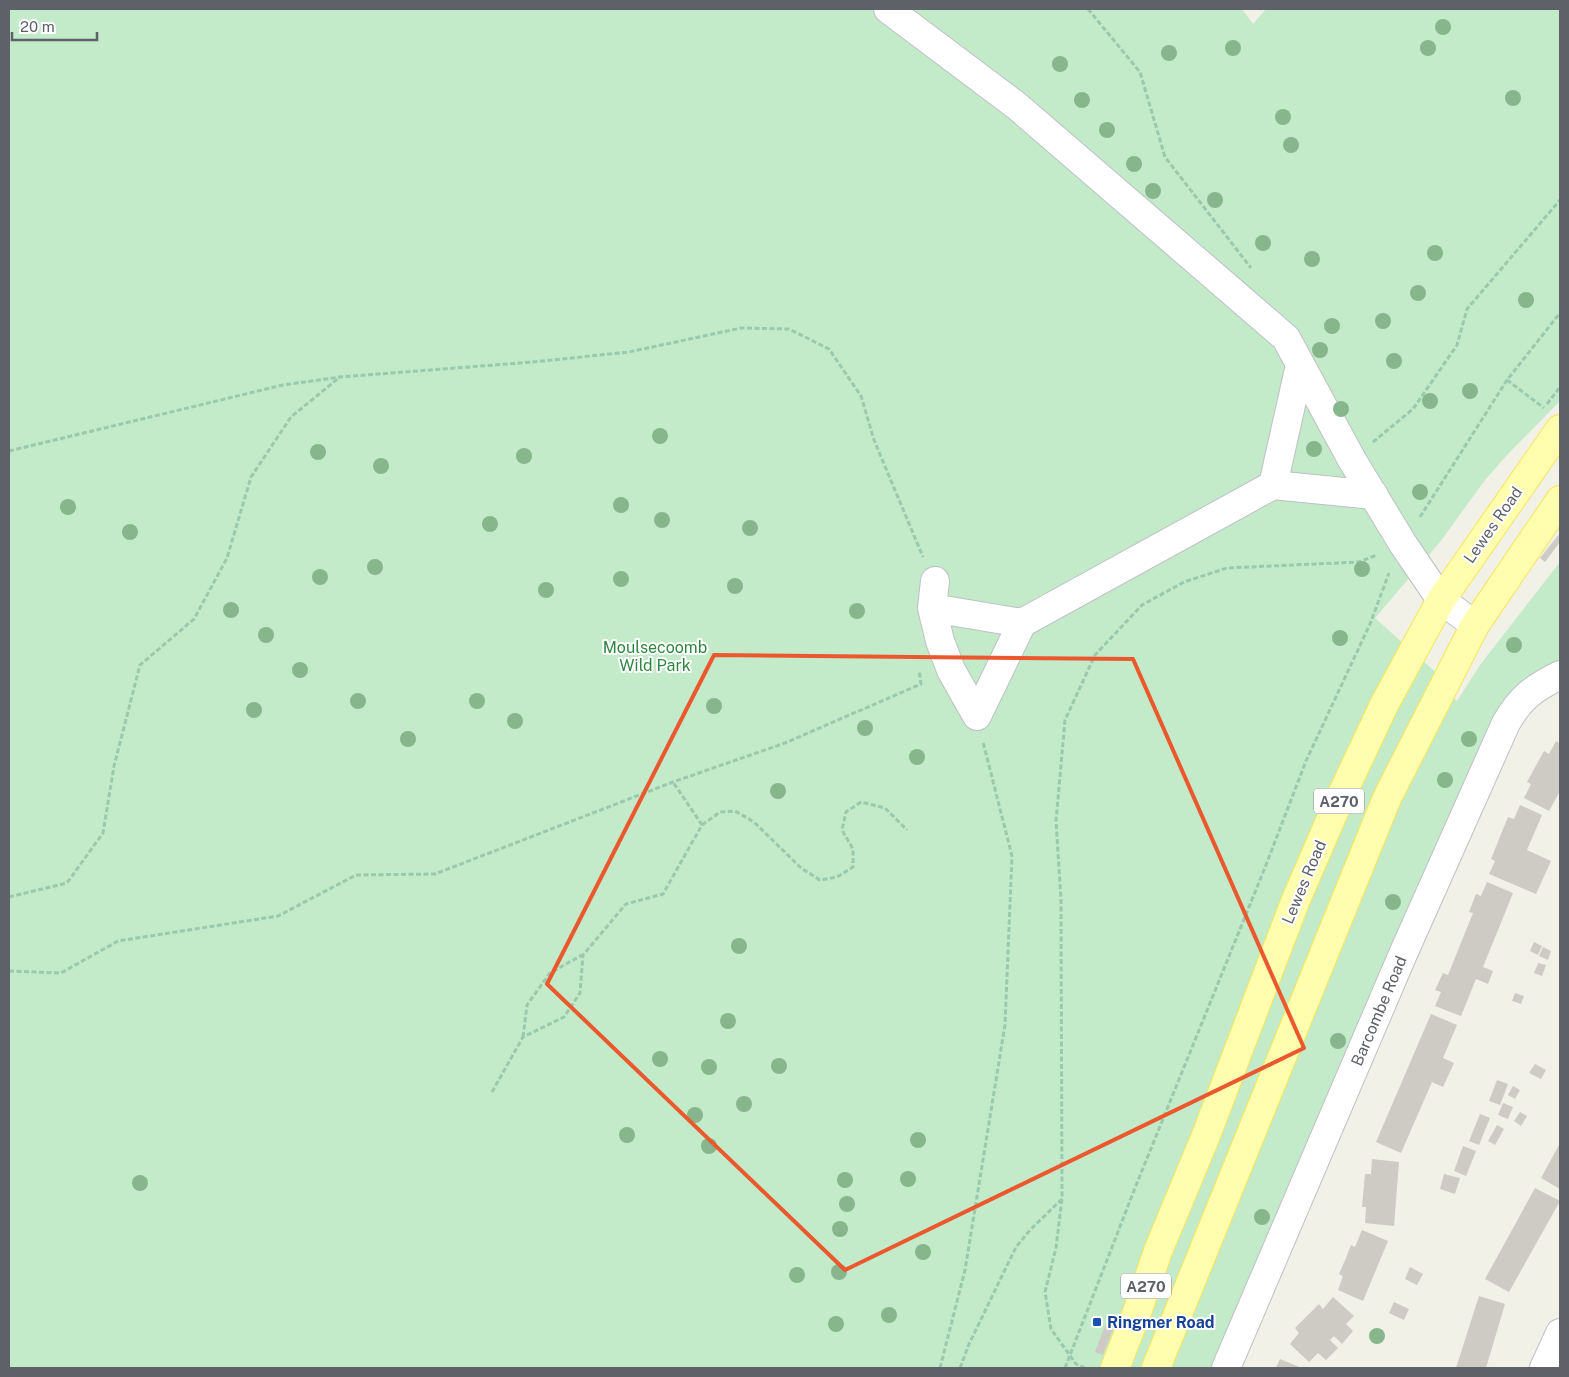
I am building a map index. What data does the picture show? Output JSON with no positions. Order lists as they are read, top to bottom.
{
  "streets": {
    "main road": ["Lewes Road", "A270"],
    "street": ["Barcombe Road"]
  },
  "parks": ["Moulsecoomb Wild Park"],
  "places": {
    "transit": ["Ringmer Road"]
  },
  "scale_bar": "20 m"
}
